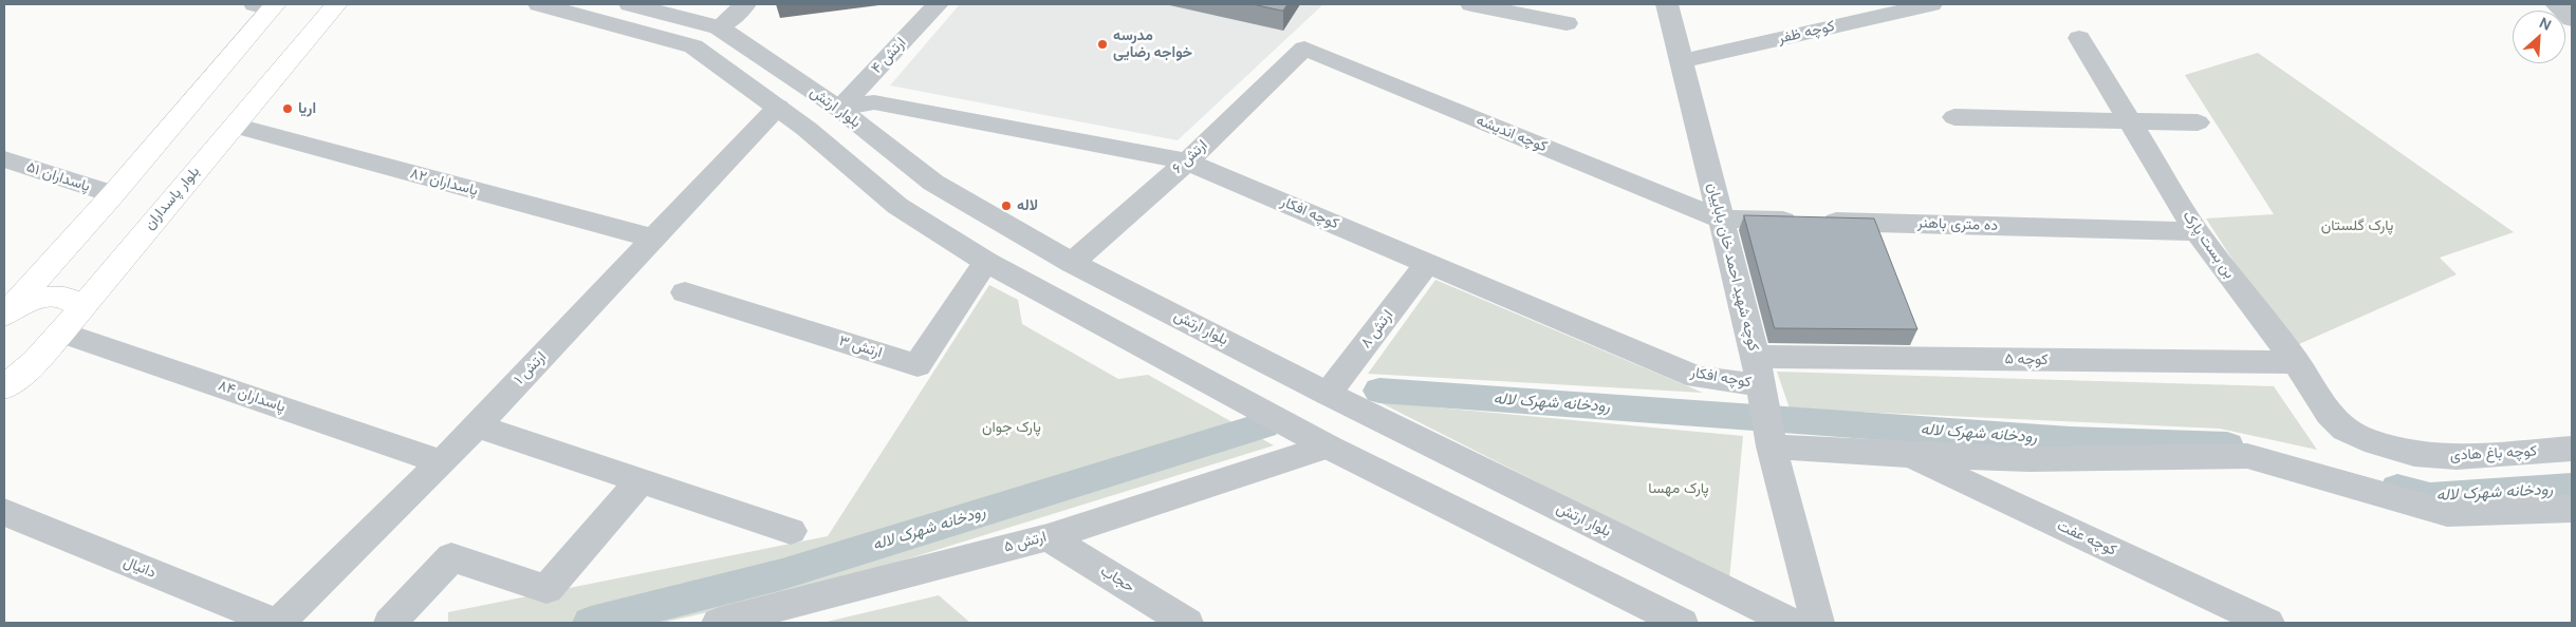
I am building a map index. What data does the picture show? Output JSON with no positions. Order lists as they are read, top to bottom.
{
  "streets": {
    "main road": ["بلوار پاسداران"],
    "street": [
      "کوچه ظفر",
      "ارتش ۴",
      "بلوار ارتش",
      "کوچه اندیشه",
      "ارتش ۶",
      "پاسداران ۵۱",
      "پاسداران ۸۲",
      "کوچه افکار",
      "ده متری باهنر",
      "بن بست پارک",
      "کوچه شهید احمد خان باباییان",
      "ارتش ۸",
      "ارتش ۳",
      "کوچه ۵",
      "ارتش ۱",
      "پاسداران ۸۴",
      "کوچه باغ هادی",
      "کوچه عفت",
      "ارتش ۵",
      "دانیال",
      "حجاب"
    ]
  },
  "crossings": [
    ["کوچه ظفر", "کوچه شهید احمد خان باباییان"],
    ["ارتش ۴", "بلوار ارتش"],
    ["ارتش ۴", "کوچه افکار"],
    ["بلوار ارتش", "ارتش ۶"],
    ["بلوار ارتش", "کوچه افکار"],
    ["بلوار ارتش", "ارتش ۸"],
    ["کوچه اندیشه", "ارتش ۶"],
    ["کوچه اندیشه", "ده متری باهنر"],
    ["کوچه اندیشه", "کوچه شهید احمد خان باباییان"],
    ["ارتش ۶", "کوچه افکار"],
    ["پاسداران ۸۲", "بلوار پاسداران"],
    ["پاسداران ۸۲", "ارتش ۱"],
    ["بلوار پاسداران", "پاسداران ۸۴"],
    ["کوچه افکار", "کوچه شهید احمد خان باباییان"],
    ["کوچه افکار", "ارتش ۸"],
    ["ده متری باهنر", "بن بست پارک"],
    ["ده متری باهنر", "کوچه شهید احمد خان باباییان"],
    ["بن بست پارک", "کوچه ۵"],
    ["بن بست پارک", "کوچه باغ هادی"],
    ["کوچه شهید احمد خان باباییان", "کوچه ۵"],
    ["کوچه ۵", "کوچه باغ هادی"],
    ["ارتش ۱", "پاسداران ۸۴"],
    ["ارتش ۱", "دانیال"],
    ["ارتش ۵", "حجاب"]
  ],
  "water": ["رودخانه شهرک لاله"],
  "parks": ["پارک گلستان", "پارک جوان", "پارک مهسا"],
  "places": ["مدرسه خواجه رضایی", "اریا", "لاله"],
  "north": "top right"
}
